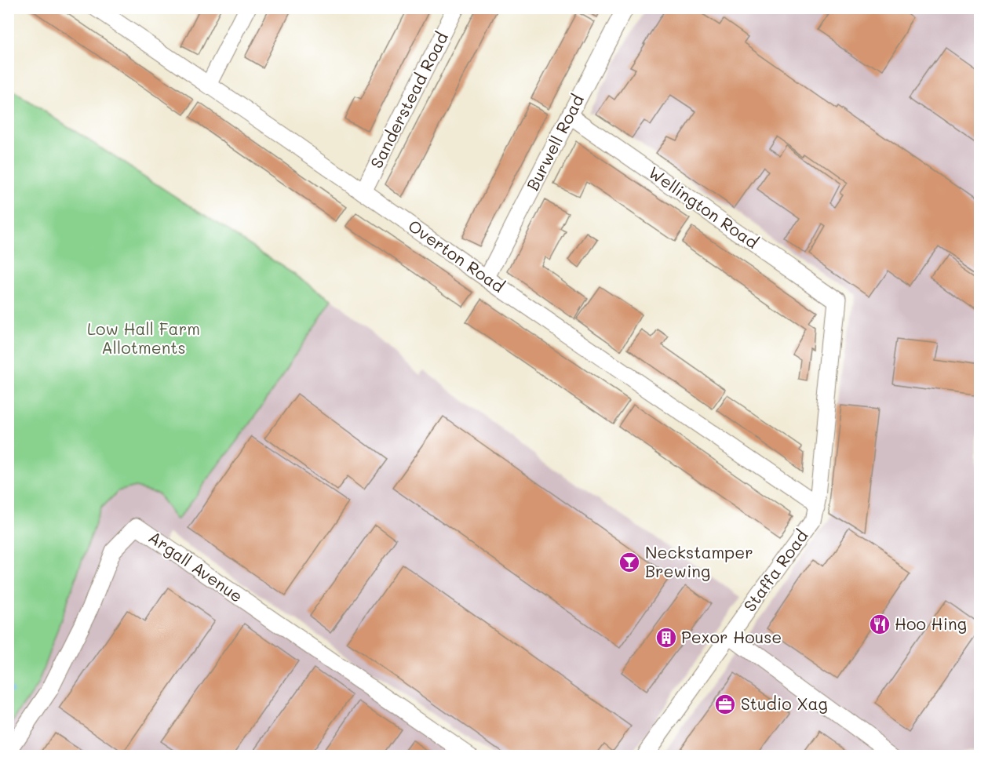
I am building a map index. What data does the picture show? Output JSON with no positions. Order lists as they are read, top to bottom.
{
  "streets": {
    "street": [
      "Sanderstead Road",
      "Burwell Road",
      "Wellington Road",
      "Overton Road",
      "Argall Avenue",
      "Staffa Road"
    ]
  },
  "crossings": [
    ["Sanderstead Road", "Overton Road"],
    ["Burwell Road", "Wellington Road"],
    ["Burwell Road", "Overton Road"],
    ["Wellington Road", "Staffa Road"],
    ["Overton Road", "Staffa Road"]
  ],
  "parks": ["Low Hall Farm Allotments"],
  "places": {
    "bar": ["Neckstamper Brewing"],
    "restaurant": ["Hoo Hing"],
    "building": ["Pexor House"],
    "office": ["Studio Xag"]
  }
}
